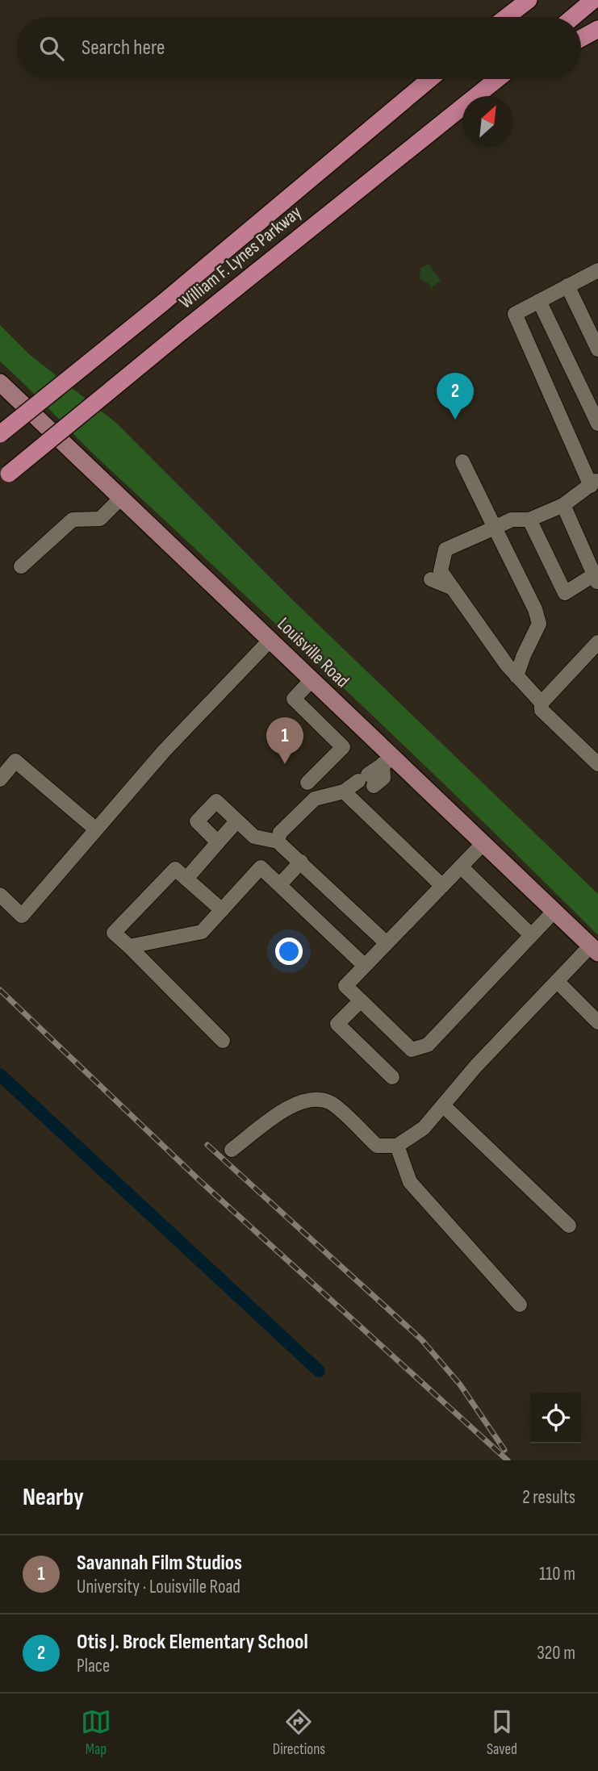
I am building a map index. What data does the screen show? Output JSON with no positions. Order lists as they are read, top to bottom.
{
  "streets": {
    "highway": ["William F. Lynes Parkway"],
    "main road": ["Louisville Road"]
  },
  "north": "top right",
  "page": {
    "search": "Search here",
    "pins": ["2", "1"],
    "heading": ["Nearby", "2 results"],
    "list": [
      {
        "mark": "1",
        "name": "Savannah Film Studios",
        "note": "University · Louisville Road",
        "value": "110 m"
      },
      {
        "mark": "2",
        "name": "Otis J. Brock Elementary School",
        "note": "Place",
        "value": "320 m"
      }
    ],
    "nav": ["Map", "Directions", "Saved"]
  }
}
